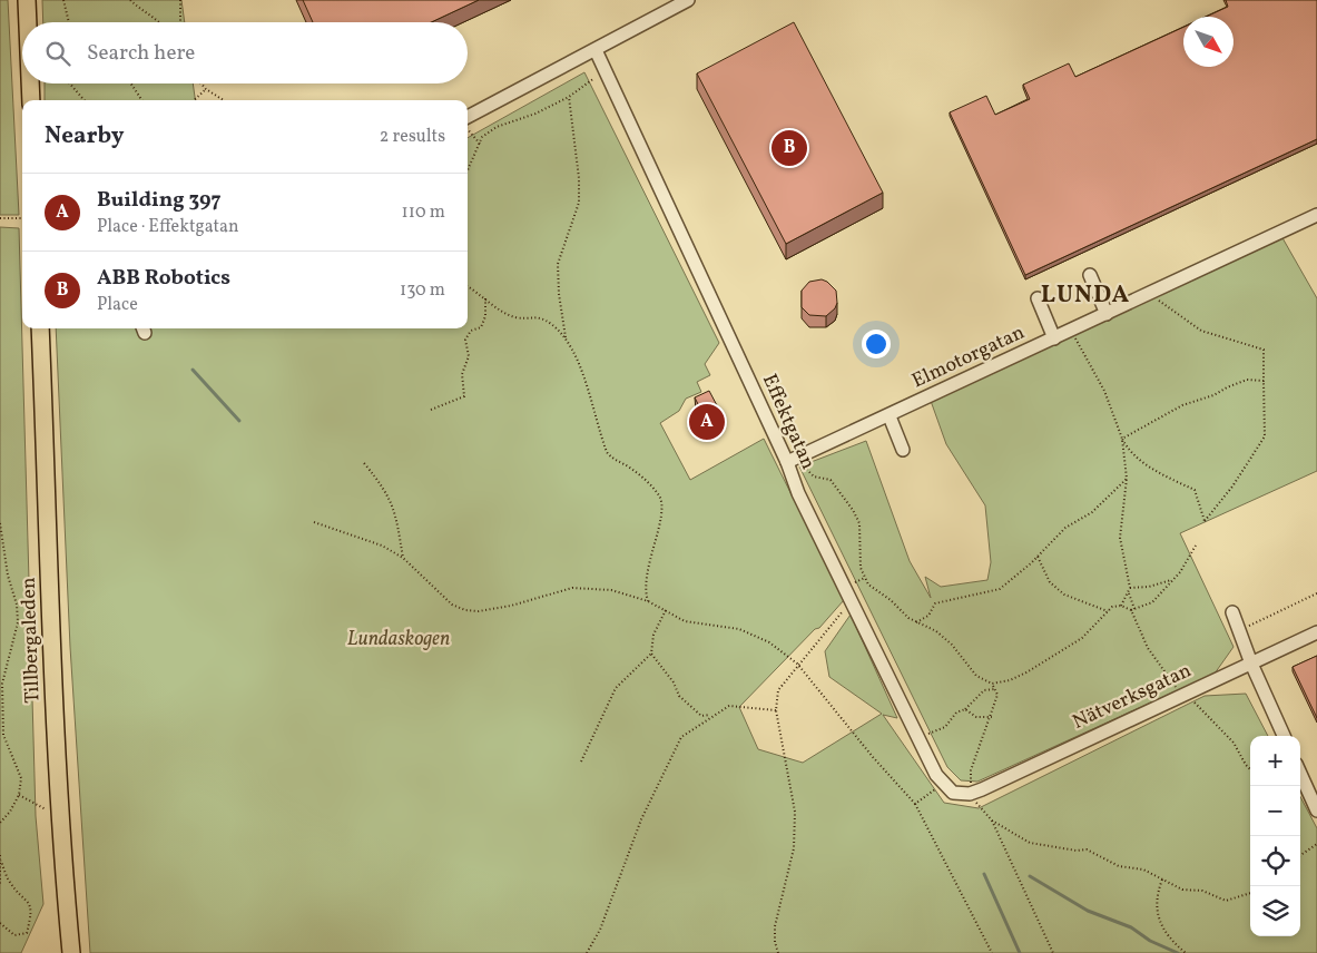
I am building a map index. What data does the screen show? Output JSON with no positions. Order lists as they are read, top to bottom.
{
  "streets": {
    "main road": ["Tillbergaleden"],
    "street": ["Elmotorgatan", "Effektgatan", "Nätverksgatan"]
  },
  "crossings": [
    ["Elmotorgatan", "Effektgatan"]
  ],
  "districts": ["LUNDA"],
  "parks": ["Lundaskogen"],
  "north": "bottom right",
  "page": {
    "search": "Search here",
    "heading": ["Nearby", "2 results"],
    "pins": ["B", "A"],
    "list": [
      {
        "mark": "A",
        "name": "Building 397",
        "note": "Place · Effektgatan",
        "value": "110 m"
      },
      {
        "mark": "B",
        "name": "ABB Robotics",
        "note": "Place",
        "value": "130 m"
      }
    ],
    "map_buttons": ["+", "−"]
  }
}
